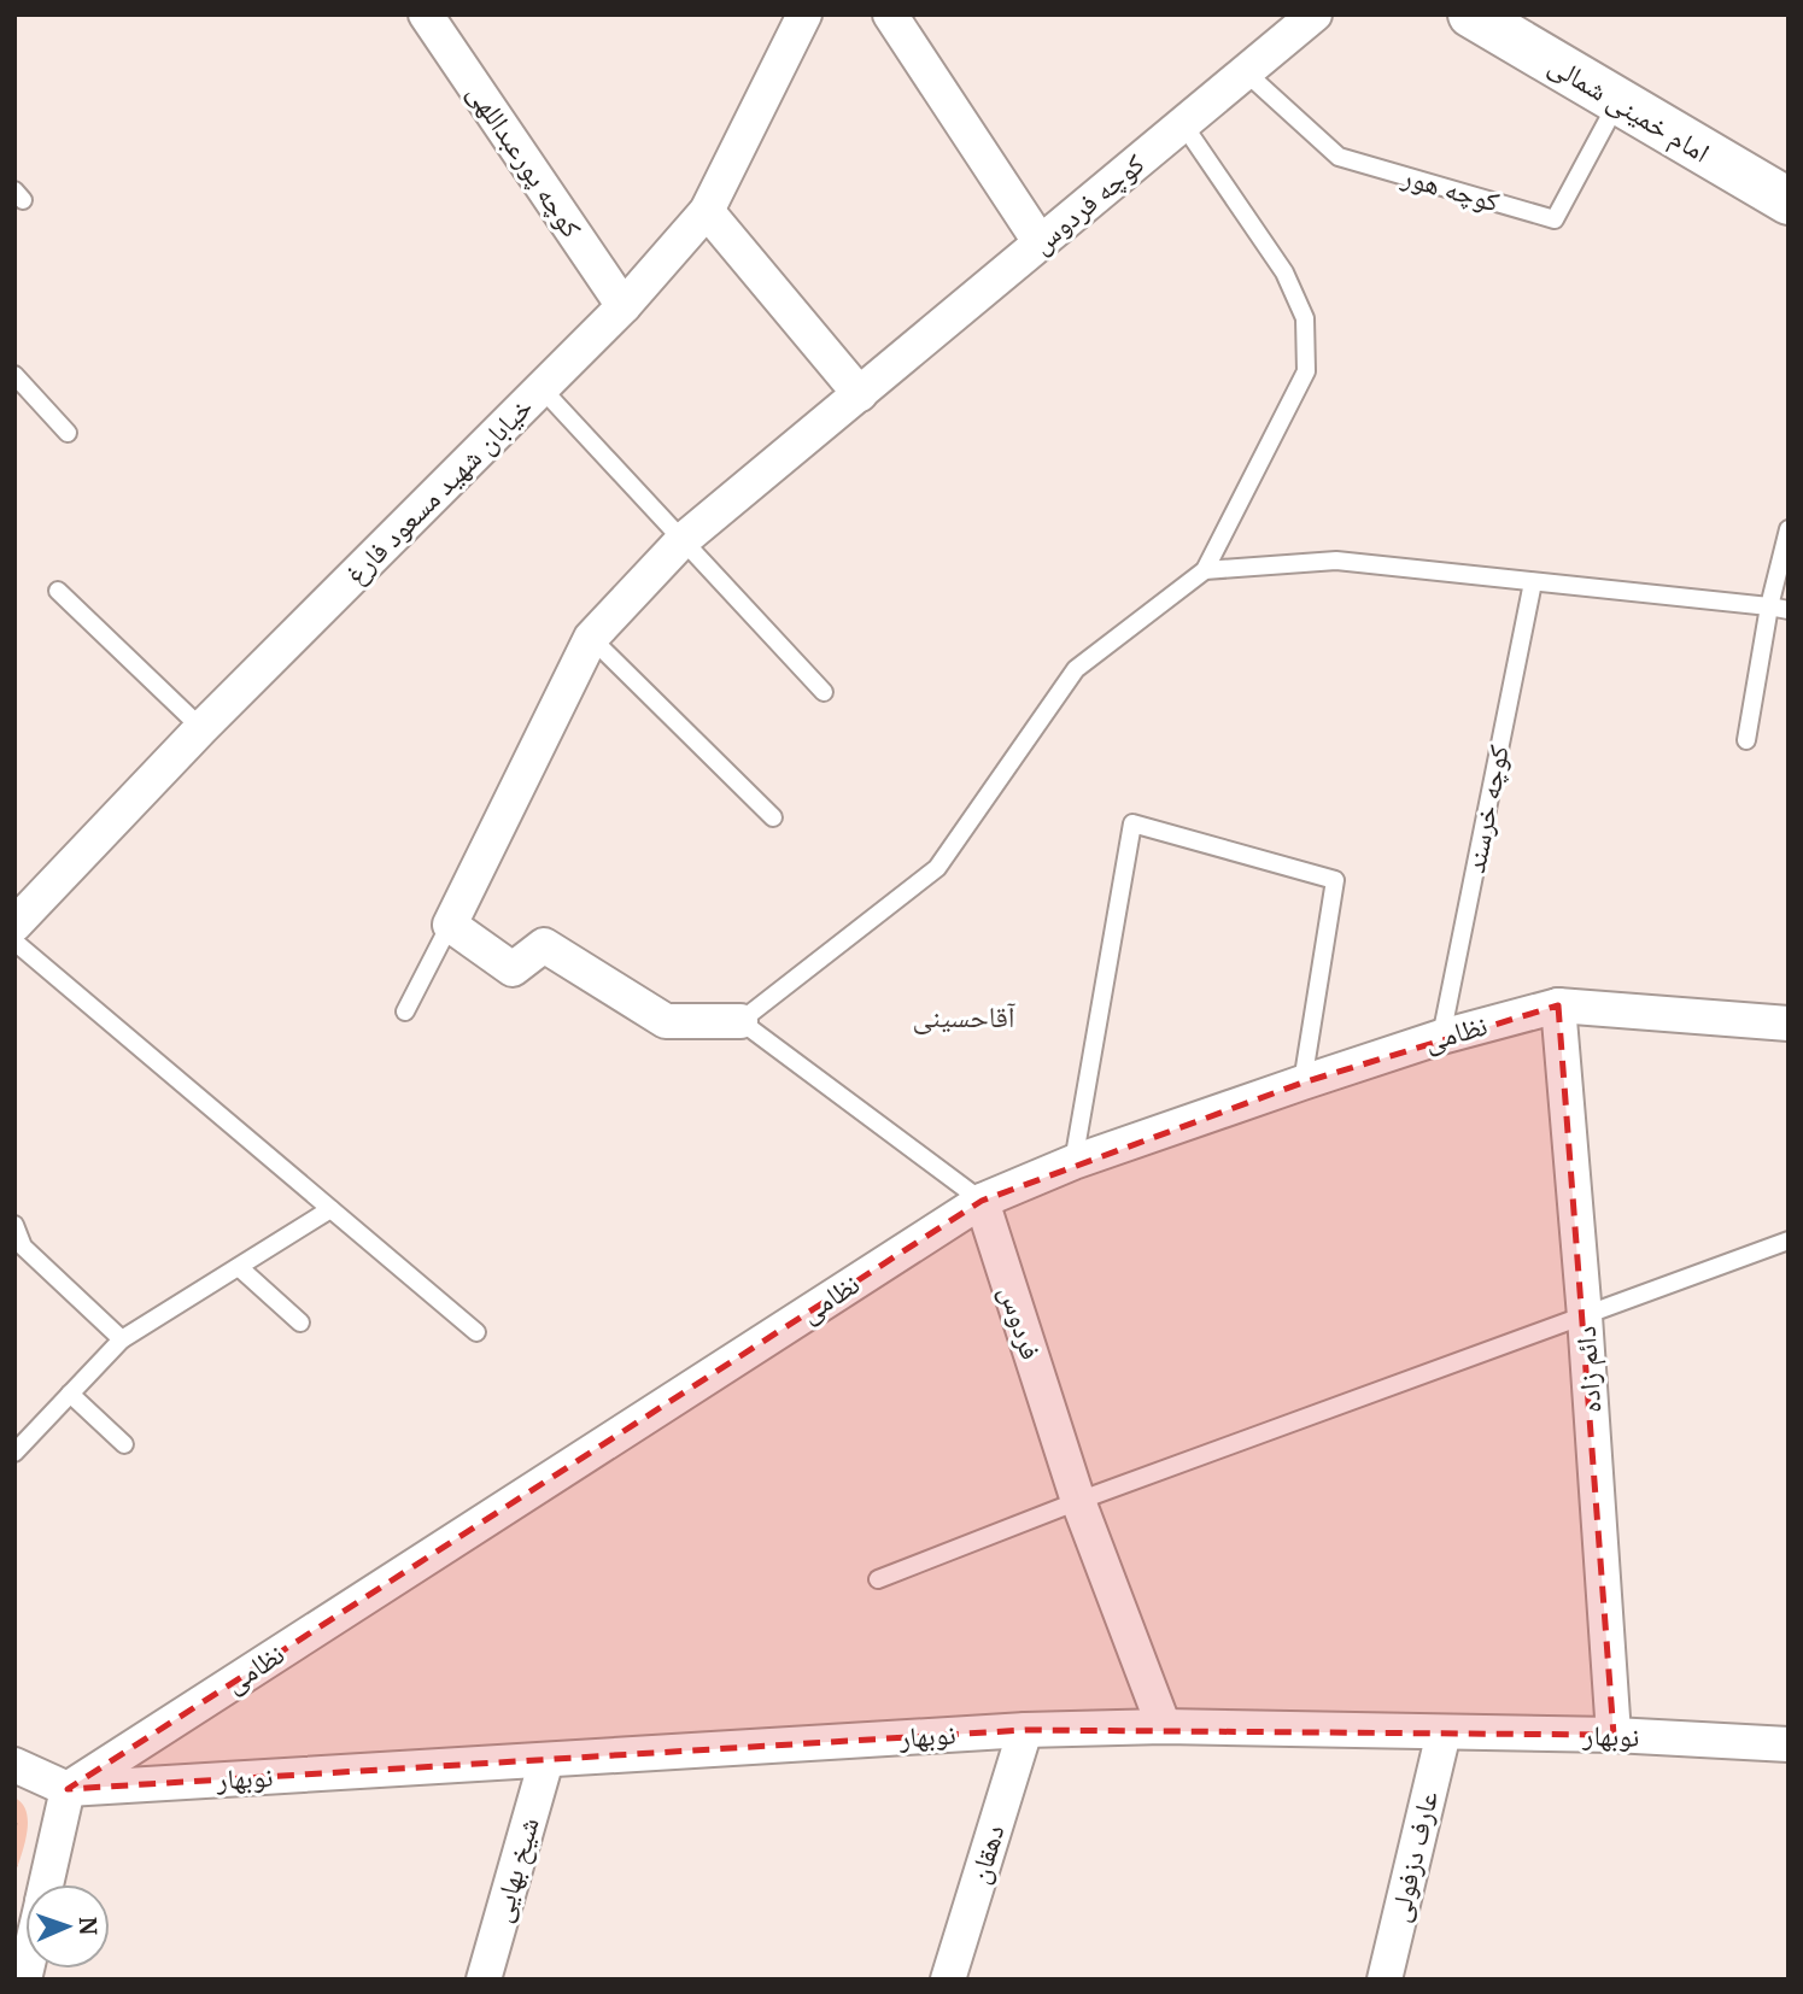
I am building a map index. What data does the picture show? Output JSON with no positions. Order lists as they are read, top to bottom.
{
  "streets": {
    "main road": ["امام خمینی شمالی"],
    "street": [
      "کوچه پورعبداللهی",
      "کوچه فردوس",
      "خیابان شهید مسعود فارغ",
      "نظامی",
      "فردوس",
      "دائم زاده",
      "نوبهار",
      "دهقان",
      "عارف دزفولی",
      "شیخ بهایی"
    ],
    "lane": ["کوچه هور", "کوچه خرسند"]
  },
  "crossings": [
    ["امام خمینی شمالی", "کوچه هور"],
    ["کوچه پورعبداللهی", "خیابان شهید مسعود فارغ"],
    ["کوچه هور", "کوچه فردوس"],
    ["کوچه خرسند", "نظامی"],
    ["نظامی", "فردوس"],
    ["نظامی", "دائم زاده"],
    ["نظامی", "نوبهار"],
    ["فردوس", "نوبهار"],
    ["دائم زاده", "نوبهار"],
    ["نوبهار", "دهقان"],
    ["نوبهار", "عارف دزفولی"],
    ["نوبهار", "شیخ بهایی"]
  ],
  "districts": ["آقاحسینی"],
  "north": "right"
}
